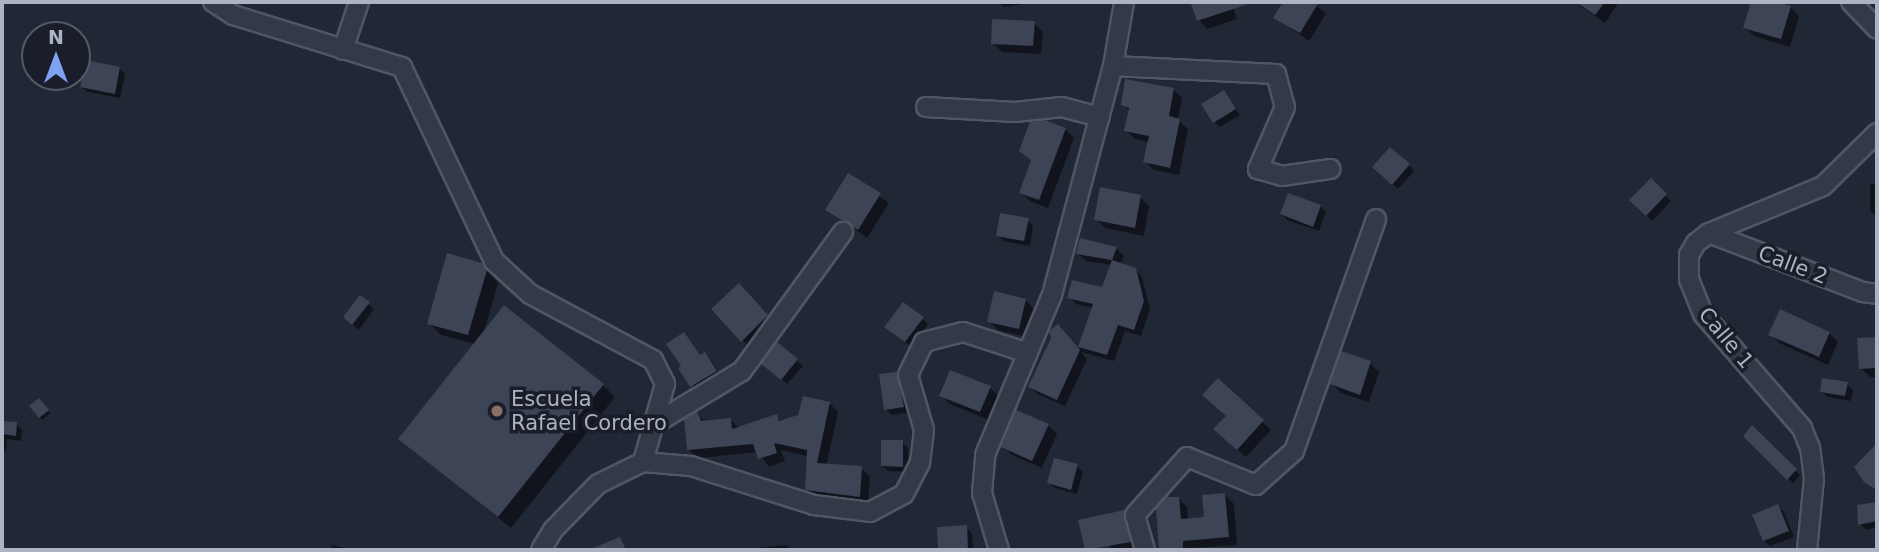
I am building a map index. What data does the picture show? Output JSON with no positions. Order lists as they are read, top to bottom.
{
  "streets": {
    "street": ["Calle 2", "Calle 1"]
  },
  "crossings": [
    ["Calle 2", "Calle 1"]
  ],
  "places": ["Escuela Rafael Cordero"],
  "north": "top"
}
